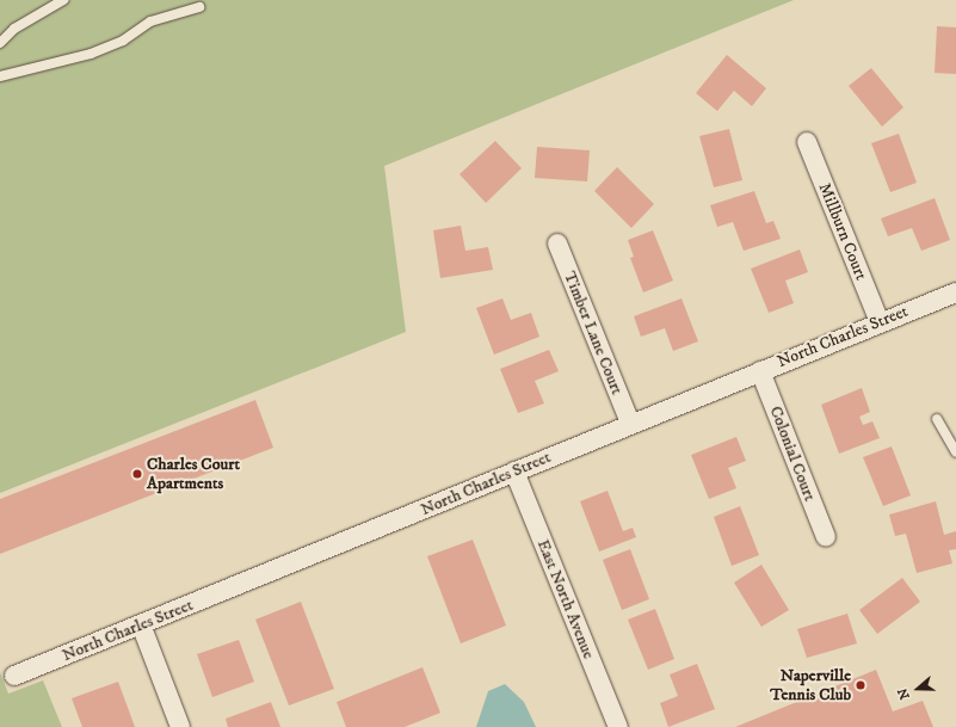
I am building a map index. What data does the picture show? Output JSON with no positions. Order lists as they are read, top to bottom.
{
  "streets": {
    "street": [
      "Millburn Court",
      "Timber Lane Court",
      "North Charles Street",
      "Colonial Court",
      "East North Avenue"
    ]
  },
  "crossings": [
    ["Millburn Court", "North Charles Street"],
    ["Timber Lane Court", "North Charles Street"],
    ["North Charles Street", "Colonial Court"],
    ["North Charles Street", "East North Avenue"]
  ],
  "places": ["Charles Court Apartments", "Naperville Tennis Club"],
  "north": "left"
}
